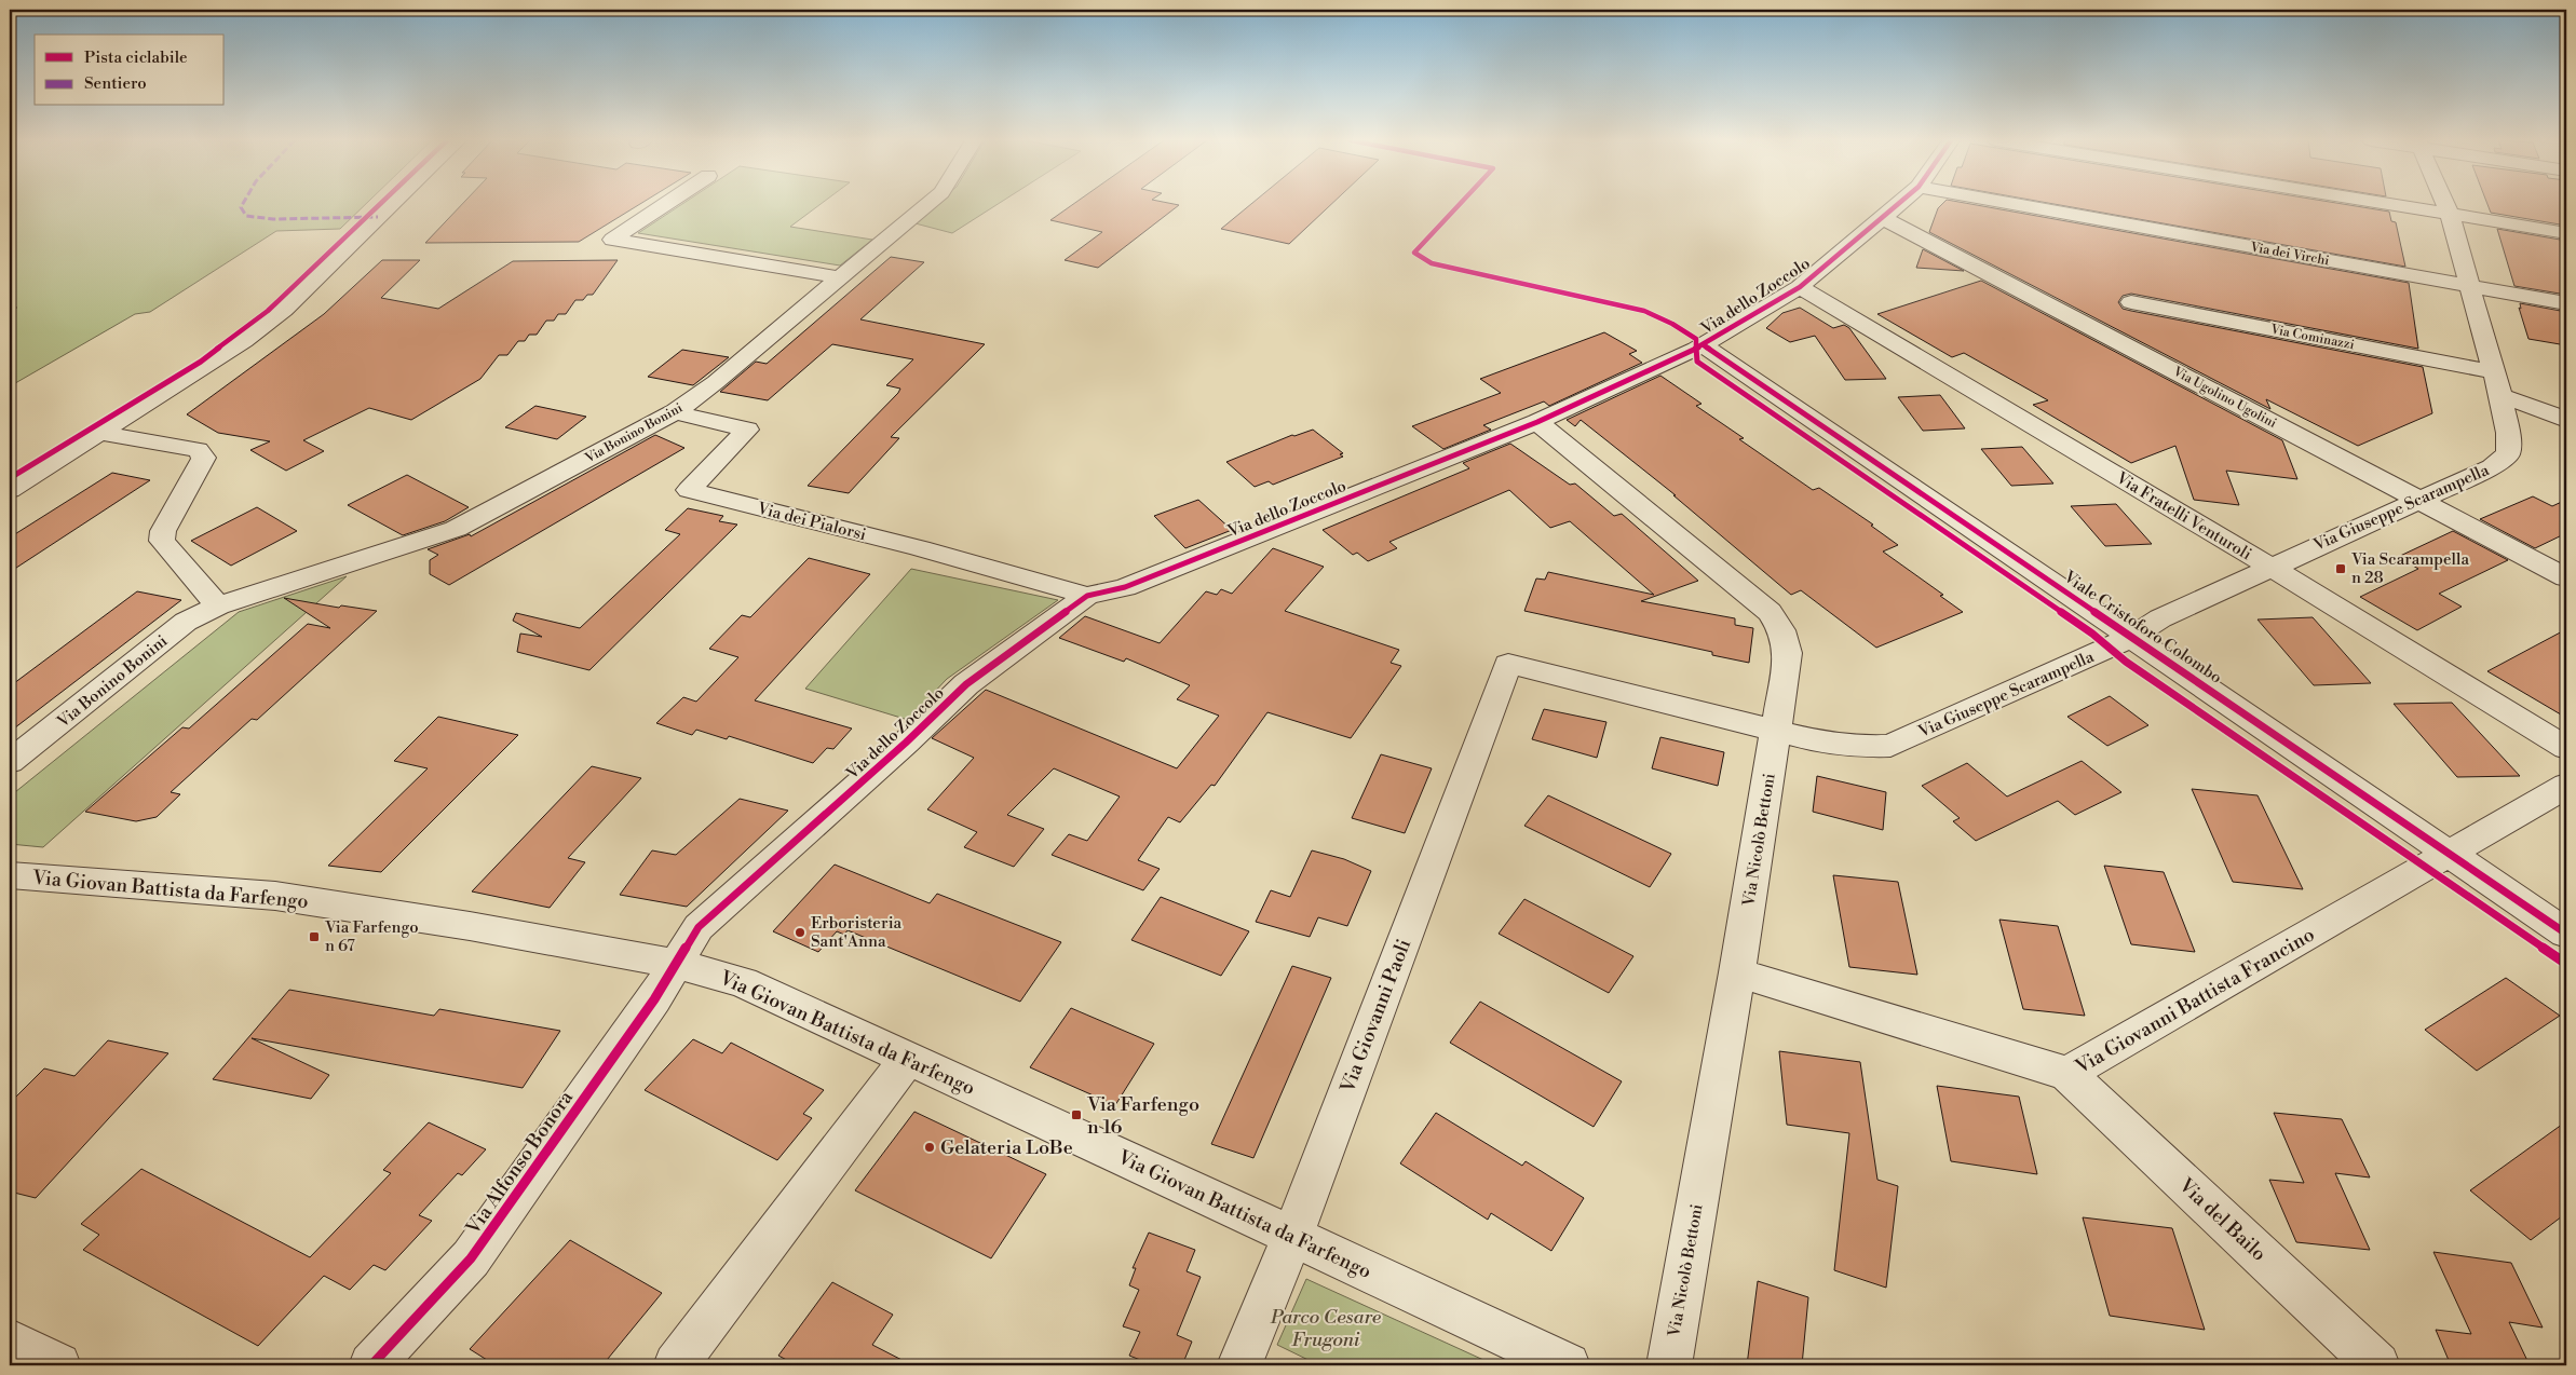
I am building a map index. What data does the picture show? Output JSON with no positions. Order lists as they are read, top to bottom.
{
  "streets": {
    "street": [
      "Via dei Virchi",
      "Via dello Zoccolo",
      "Via Cominazzi",
      "Via Ugolino Ugolini",
      "Via Bonino Bonini",
      "Via Giuseppe Scarampella",
      "Via Fratelli Venturoli",
      "Via dei Pialorsi",
      "Viale Cristoforo Colombo",
      "Via Nicolò Bettoni",
      "Via Giovan Battista da Farfengo",
      "Via Giovanni Battista Francino",
      "Via Giovanni Paoli",
      "Via Alfonso Bonora",
      "Via del Bailo"
    ]
  },
  "crossings": [
    ["Via dello Zoccolo", "Via Ugolino Ugolini"],
    ["Via dello Zoccolo", "Via Fratelli Venturoli"],
    ["Via dello Zoccolo", "Via dei Pialorsi"],
    ["Via dello Zoccolo", "Viale Cristoforo Colombo"],
    ["Via dello Zoccolo", "Via Nicolò Bettoni"],
    ["Via dello Zoccolo", "Via Giovan Battista da Farfengo"],
    ["Via dello Zoccolo", "Via Alfonso Bonora"],
    ["Via Ugolino Ugolini", "Via Giuseppe Scarampella"],
    ["Via Bonino Bonini", "Via dei Pialorsi"],
    ["Via Giuseppe Scarampella", "Via Fratelli Venturoli"],
    ["Via Giuseppe Scarampella", "Viale Cristoforo Colombo"],
    ["Via Giuseppe Scarampella", "Via Nicolò Bettoni"],
    ["Via Giuseppe Scarampella", "Via Giovanni Paoli"],
    ["Viale Cristoforo Colombo", "Via Giovanni Battista Francino"],
    ["Via Nicolò Bettoni", "Via Giovanni Battista Francino"],
    ["Via Giovan Battista da Farfengo", "Via Giovanni Paoli"],
    ["Via Giovan Battista da Farfengo", "Via Alfonso Bonora"],
    ["Via Giovanni Battista Francino", "Via del Bailo"]
  ],
  "parks": ["Parco Cesare Frugoni"],
  "places": {
    "transit": ["Via Scarampella n 28", "Via Farfengo n 67", "Via Farfengo n 16"],
    "other": ["Erboristeria Sant'Anna", "Gelateria LoBe"]
  },
  "legend": ["Pista ciclabile", "Sentiero"]
}
